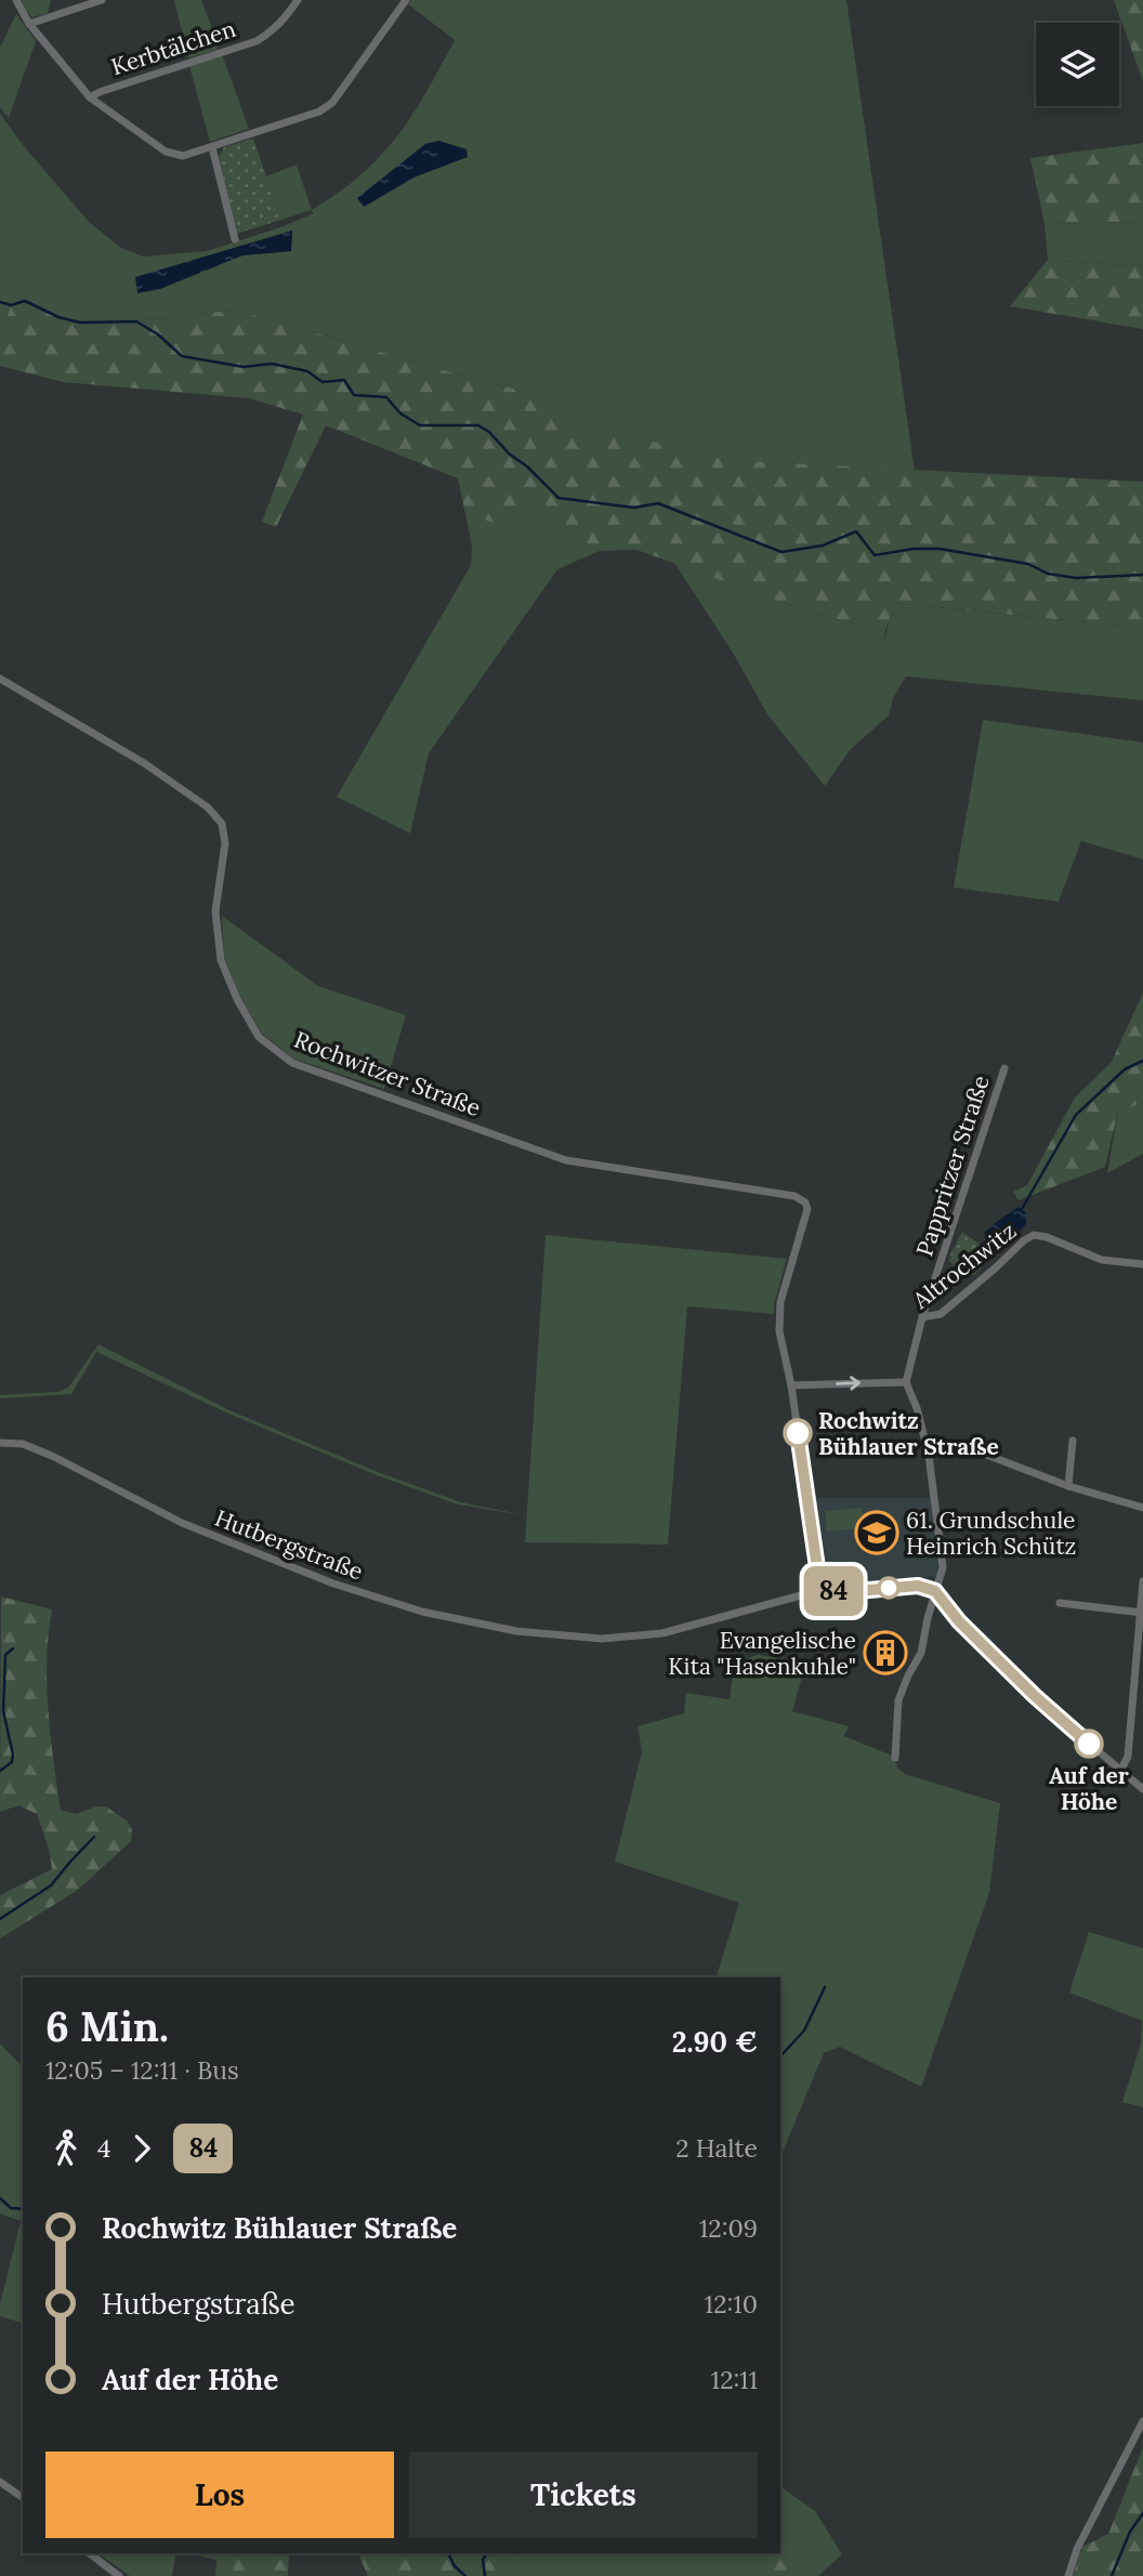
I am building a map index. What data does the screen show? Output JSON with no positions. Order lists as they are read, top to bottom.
{
  "streets": {
    "street": [
      "Kerbtälchen",
      "Rochwitzer Straße",
      "Pappritzer Straße",
      "Altrochwitz",
      "Hutbergstraße"
    ]
  },
  "crossings": [
    ["Pappritzer Straße", "Altrochwitz"]
  ],
  "places": {
    "other": ["Rochwitz Bühlauer Straße", "Auf der Höhe"],
    "school or university": ["61. Grundschule Heinrich Schütz"],
    "building": ["Evangelische Kita \"Hasenkuhle\""]
  },
  "lines": ["bus line 84"],
  "page": {
    "on_map": "84",
    "heading": ["6 Min.", "12:05 – 12:11 · Bus", "2.90 €"],
    "legs": ["4", "84", "2 Halte"],
    "list": [
      {
        "name": "Rochwitz Bühlauer Straße",
        "value": "12:09"
      },
      {
        "name": "Hutbergstraße",
        "value": "12:10"
      },
      {
        "name": "Auf der Höhe",
        "value": "12:11"
      }
    ],
    "buttons": ["Los", "Tickets"]
  }
}
